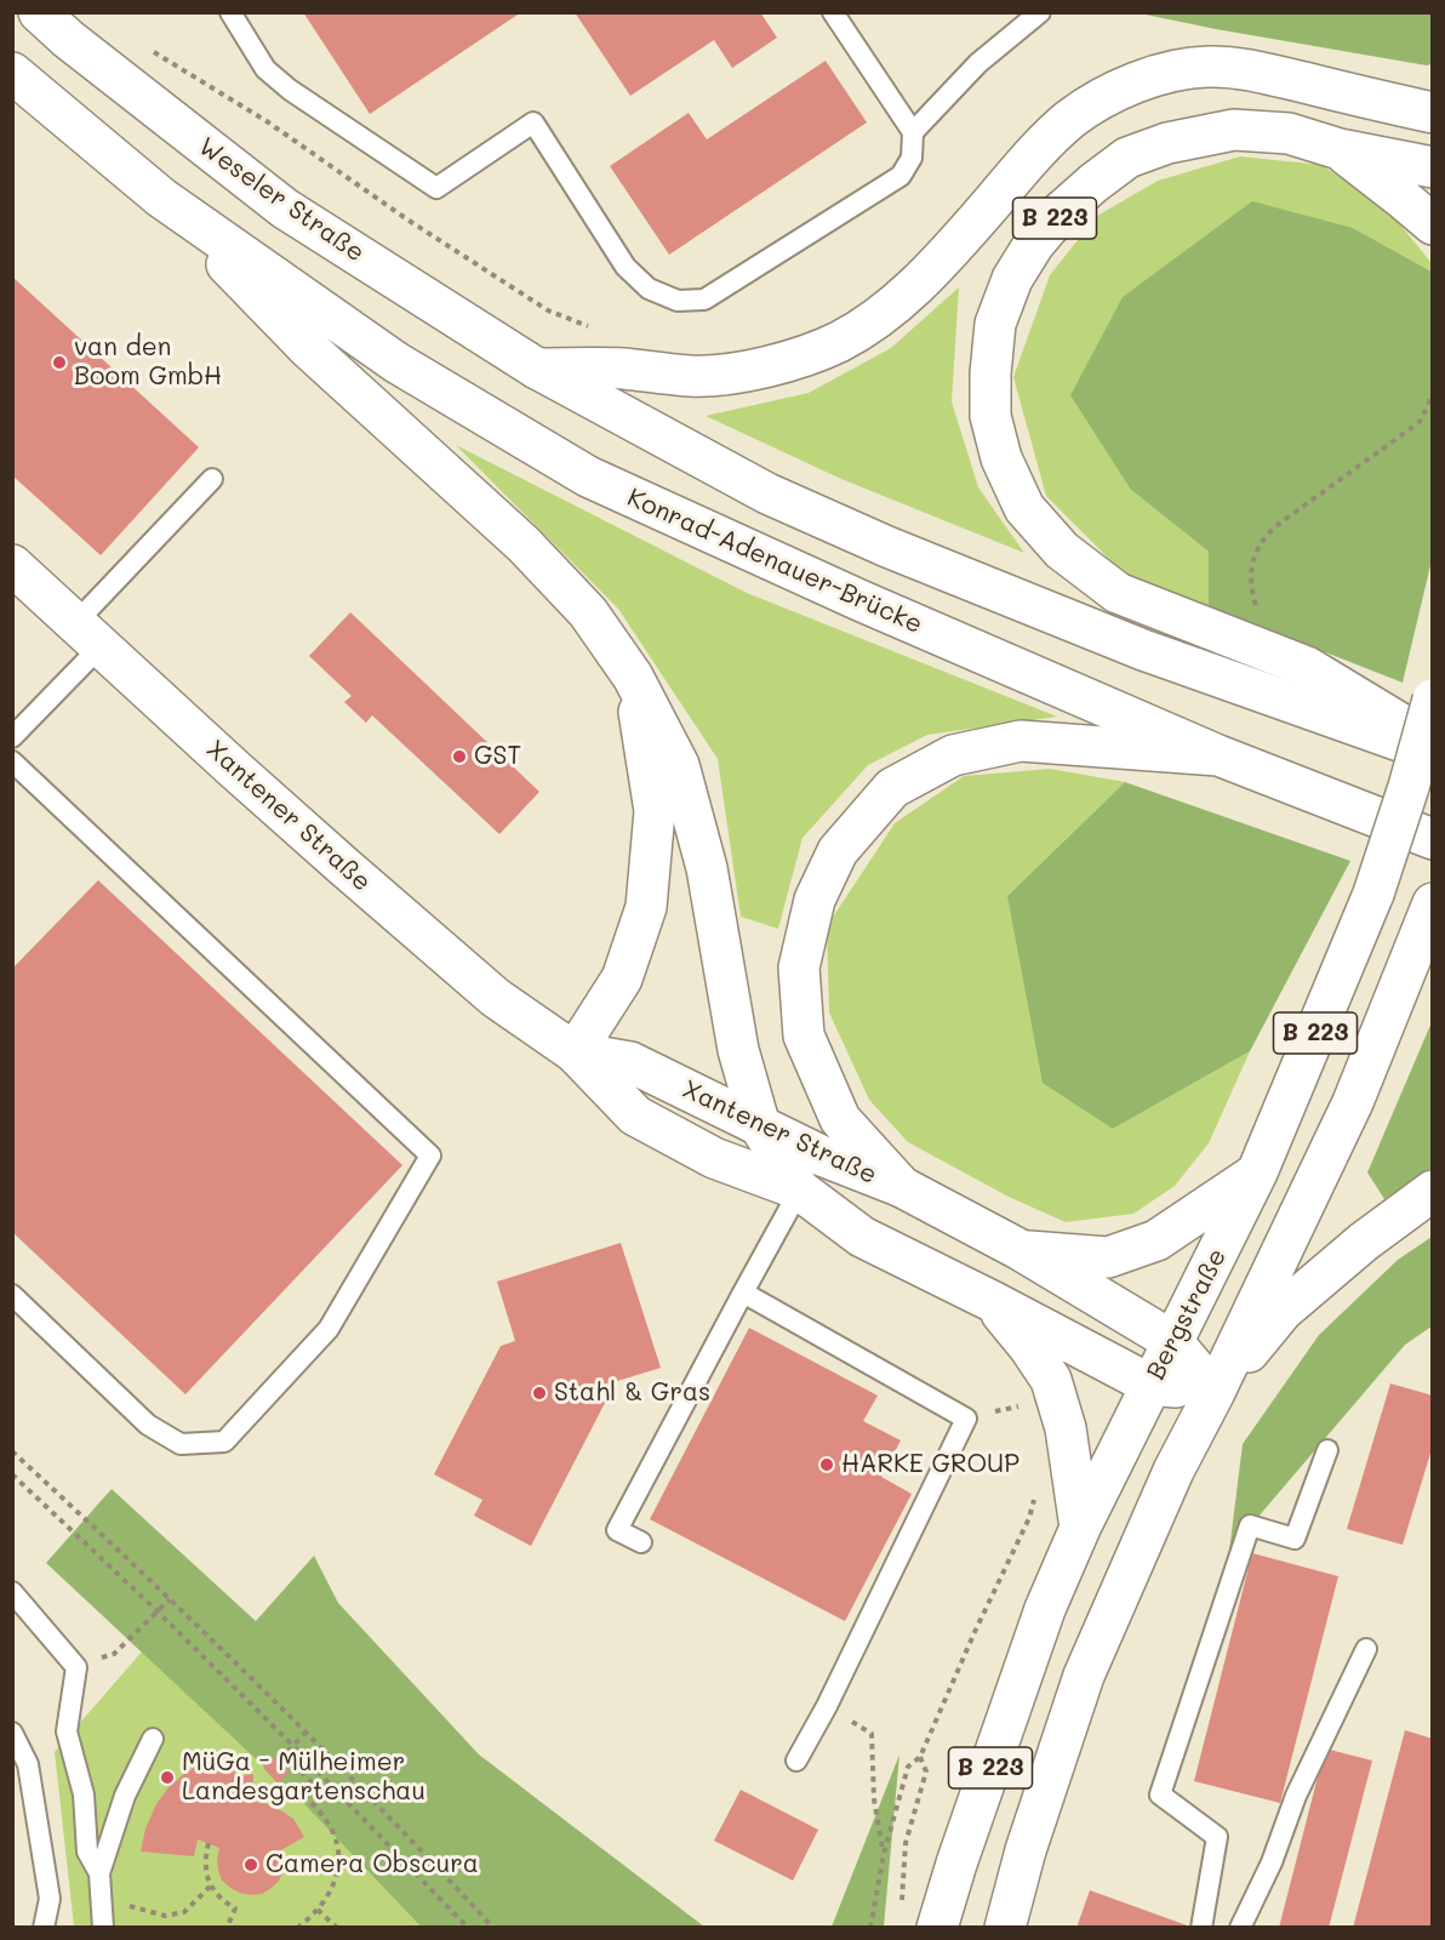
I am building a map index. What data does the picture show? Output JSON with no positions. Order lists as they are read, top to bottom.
{
  "streets": {
    "main road": [
      "Weseler Straße",
      "B 223",
      "Konrad-Adenauer-Brücke",
      "Xantener Straße",
      "Bergstraße"
    ]
  },
  "places": [
    "van den Boom GmbH",
    "GST",
    "Stahl & Gras",
    "HARKE GROUP",
    "MüGa - Mülheimer Landesgartenschau",
    "Camera Obscura"
  ]
}
